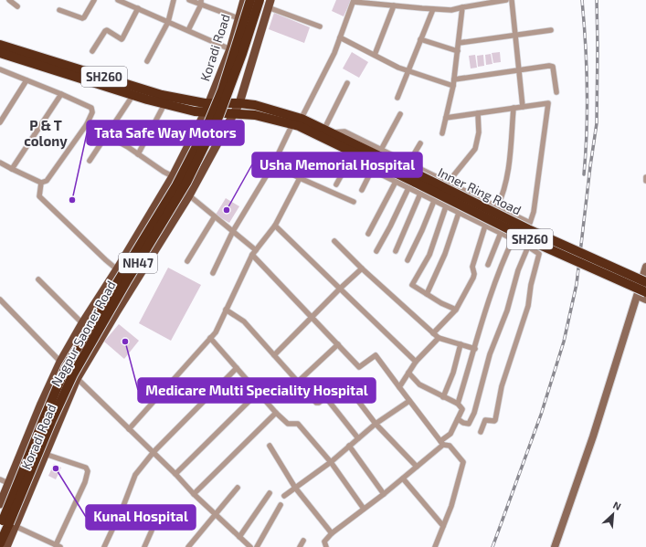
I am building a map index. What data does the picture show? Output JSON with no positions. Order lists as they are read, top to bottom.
{
  "streets": {
    "highway": [
      "SH260",
      "Inner Ring Road",
      "NH47",
      "Nagpur Saoner Road"
    ],
    "main road": ["Koradi Road"]
  },
  "crossings": [
    ["Koradi Road", "SH260"],
    ["Koradi Road", "Inner Ring Road"],
    ["Koradi Road", "NH47"],
    ["Koradi Road", "Nagpur Saoner Road"],
    ["SH260", "Inner Ring Road"],
    ["SH260", "NH47"],
    ["Inner Ring Road", "NH47"]
  ],
  "districts": ["P & T colony"],
  "places": [
    "Tata Safe Way Motors",
    "Usha Memorial Hospital",
    "Medicare Multi Speciality Hospital",
    "Kunal Hospital"
  ],
  "north": "top right"
}
